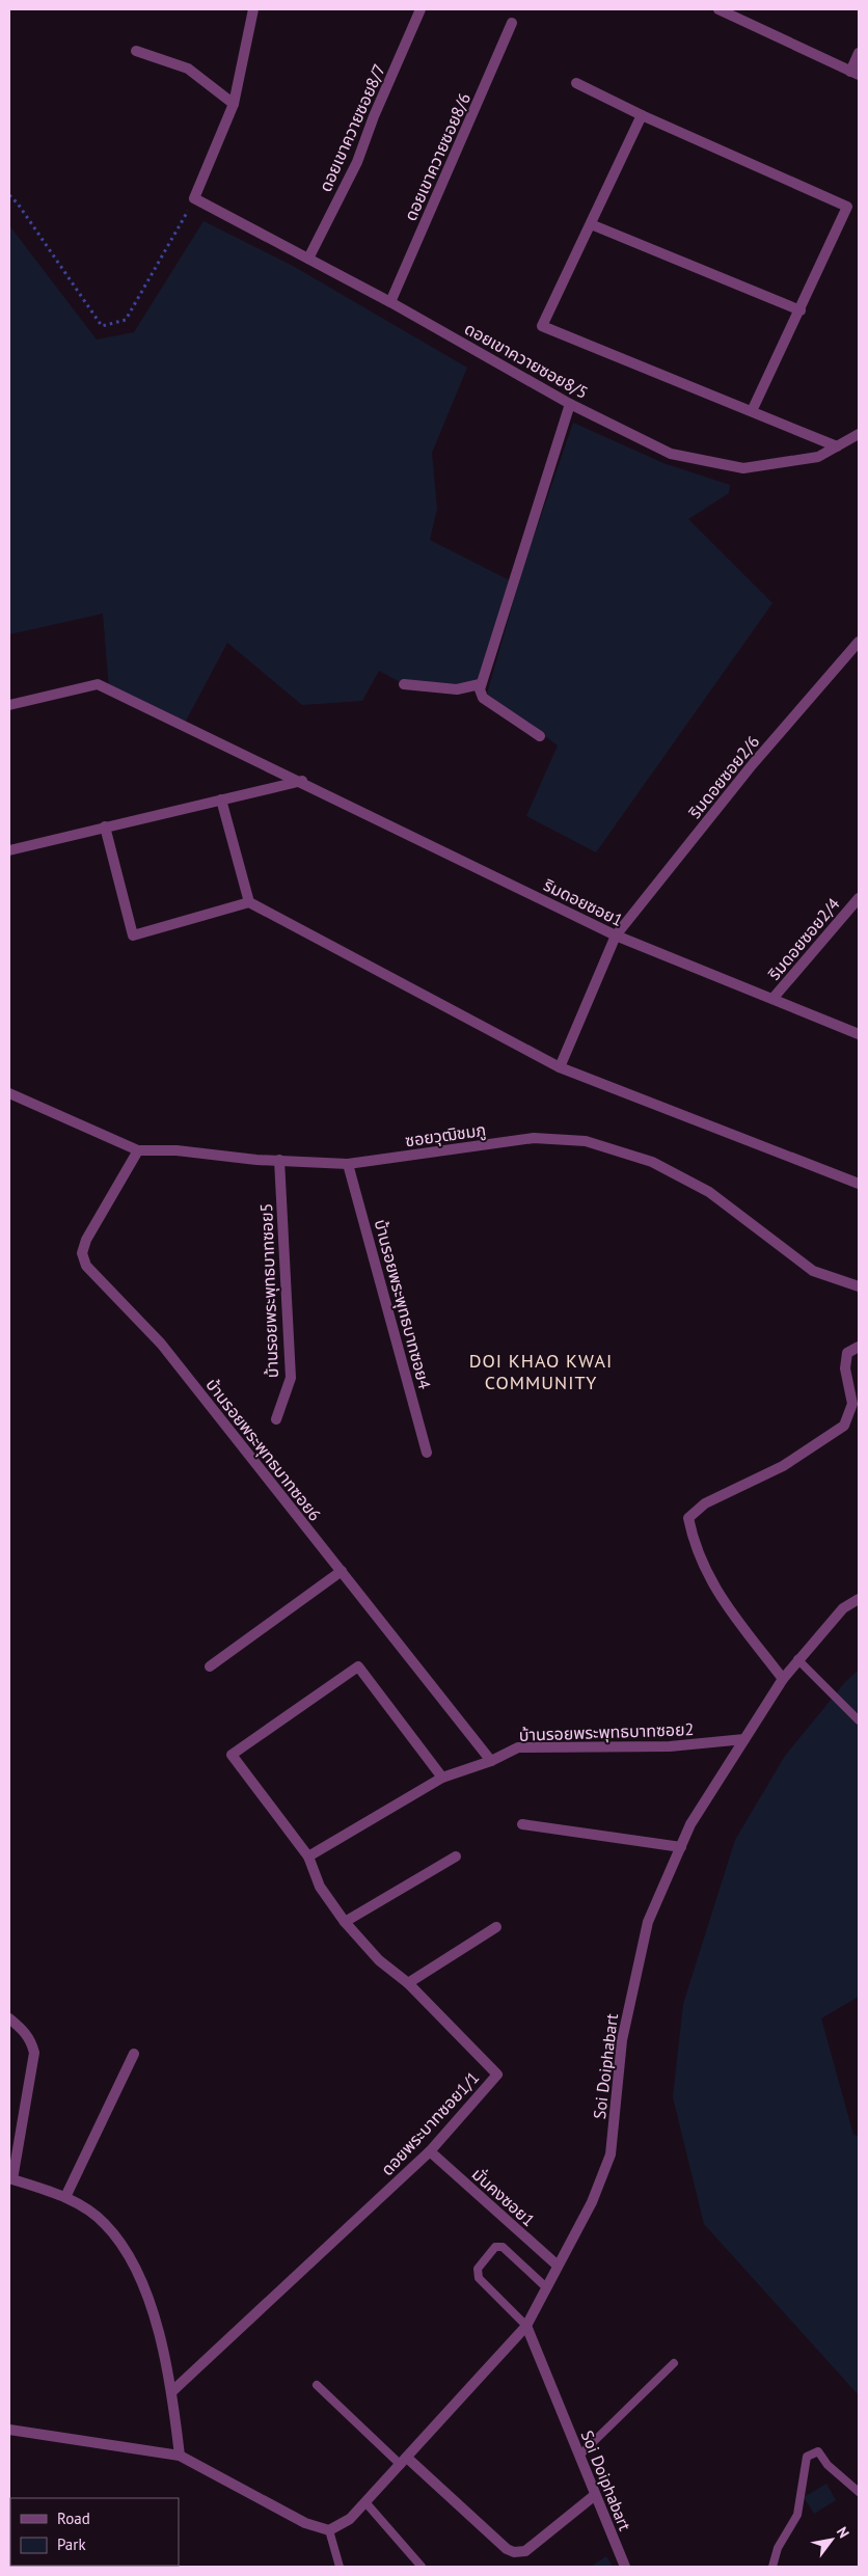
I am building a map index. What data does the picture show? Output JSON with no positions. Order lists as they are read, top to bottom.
{
  "streets": {
    "street": [
      "ดอยเขาควายซอย8/7",
      "ดอยเขาควายซอย8/6",
      "ดอยเขาควายซอย8/5",
      "ริมดอยซอย2/6",
      "ริมดอยซอย1",
      "ริมดอยซอย2/4",
      "ซอยวุฒิชมภู",
      "บ้านรอยพระพุทธบาทซอย5",
      "บ้านรอยพระพุทธบาทซอย4",
      "บ้านรอยพระพุทธบาทซอย6",
      "บ้านรอยพระพุทธบาทซอย2",
      "Soi Doiphabart",
      "ดอยพระบาทซอย1/1",
      "มั่นคงซอย1"
    ]
  },
  "crossings": [
    ["ดอยเขาควายซอย8/7", "ดอยเขาควายซอย8/5"],
    ["ดอยเขาควายซอย8/6", "ดอยเขาควายซอย8/5"],
    ["ริมดอยซอย2/6", "ริมดอยซอย1"],
    ["ริมดอยซอย1", "ริมดอยซอย2/4"],
    ["ซอยวุฒิชมภู", "บ้านรอยพระพุทธบาทซอย5"],
    ["ซอยวุฒิชมภู", "บ้านรอยพระพุทธบาทซอย4"],
    ["ซอยวุฒิชมภู", "บ้านรอยพระพุทธบาทซอย6"],
    ["บ้านรอยพระพุทธบาทซอย6", "บ้านรอยพระพุทธบาทซอย2"],
    ["บ้านรอยพระพุทธบาทซอย2", "Soi Doiphabart"],
    ["บ้านรอยพระพุทธบาทซอย2", "ดอยพระบาทซอย1/1"],
    ["Soi Doiphabart", "มั่นคงซอย1"],
    ["ดอยพระบาทซอย1/1", "มั่นคงซอย1"]
  ],
  "districts": ["DOI KHAO KWAI COMMUNITY"],
  "legend": ["Road", "Park"],
  "north": "top right"
}
